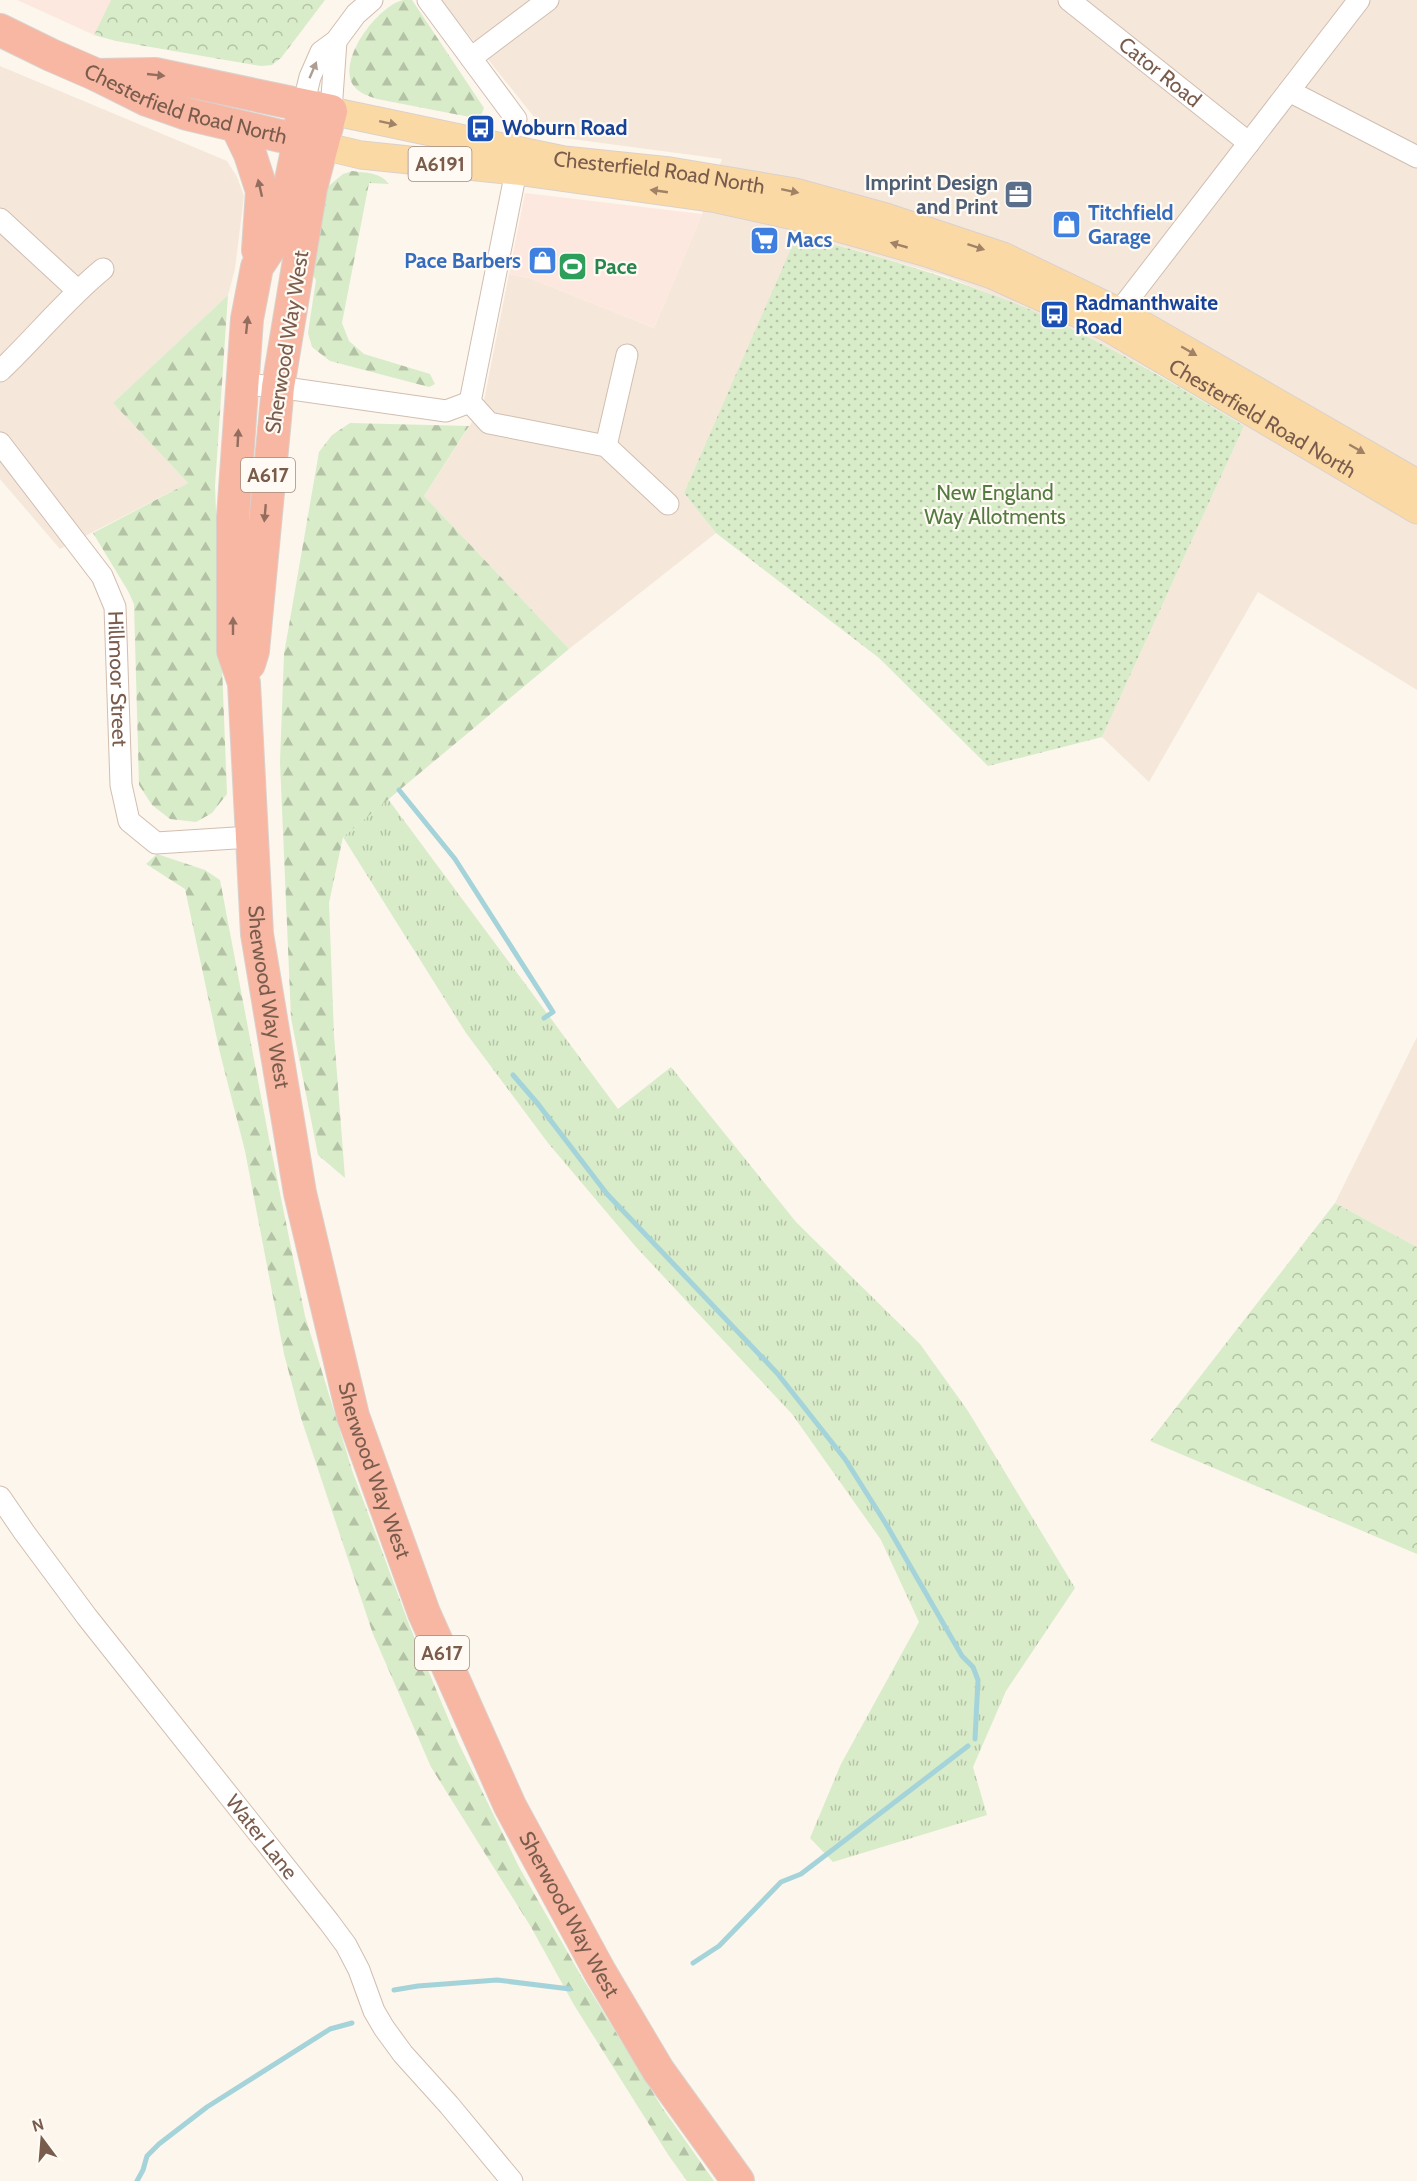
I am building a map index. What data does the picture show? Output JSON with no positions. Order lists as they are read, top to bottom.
{
  "streets": {
    "highway": ["Chesterfield Road North", "Sherwood Way West", "A617"],
    "main road": ["A6191"],
    "street": ["Cator Road", "Hillmoor Street", "Water Lane"]
  },
  "crossings": [
    ["Chesterfield Road North", "Sherwood Way West"],
    ["Chesterfield Road North", "A617"],
    ["Sherwood Way West", "A617"],
    ["Sherwood Way West", "Hillmoor Street"]
  ],
  "parks": ["New England Way Allotments"],
  "places": {
    "bus stop": ["Woburn Road", "Radmanthwaite Road"],
    "office": ["Imprint Design and Print"],
    "shop": ["Titchfield Garage", "Pace Barbers"],
    "supermarket": ["Macs"],
    "sports": ["Pace"]
  },
  "north": "top"
}
